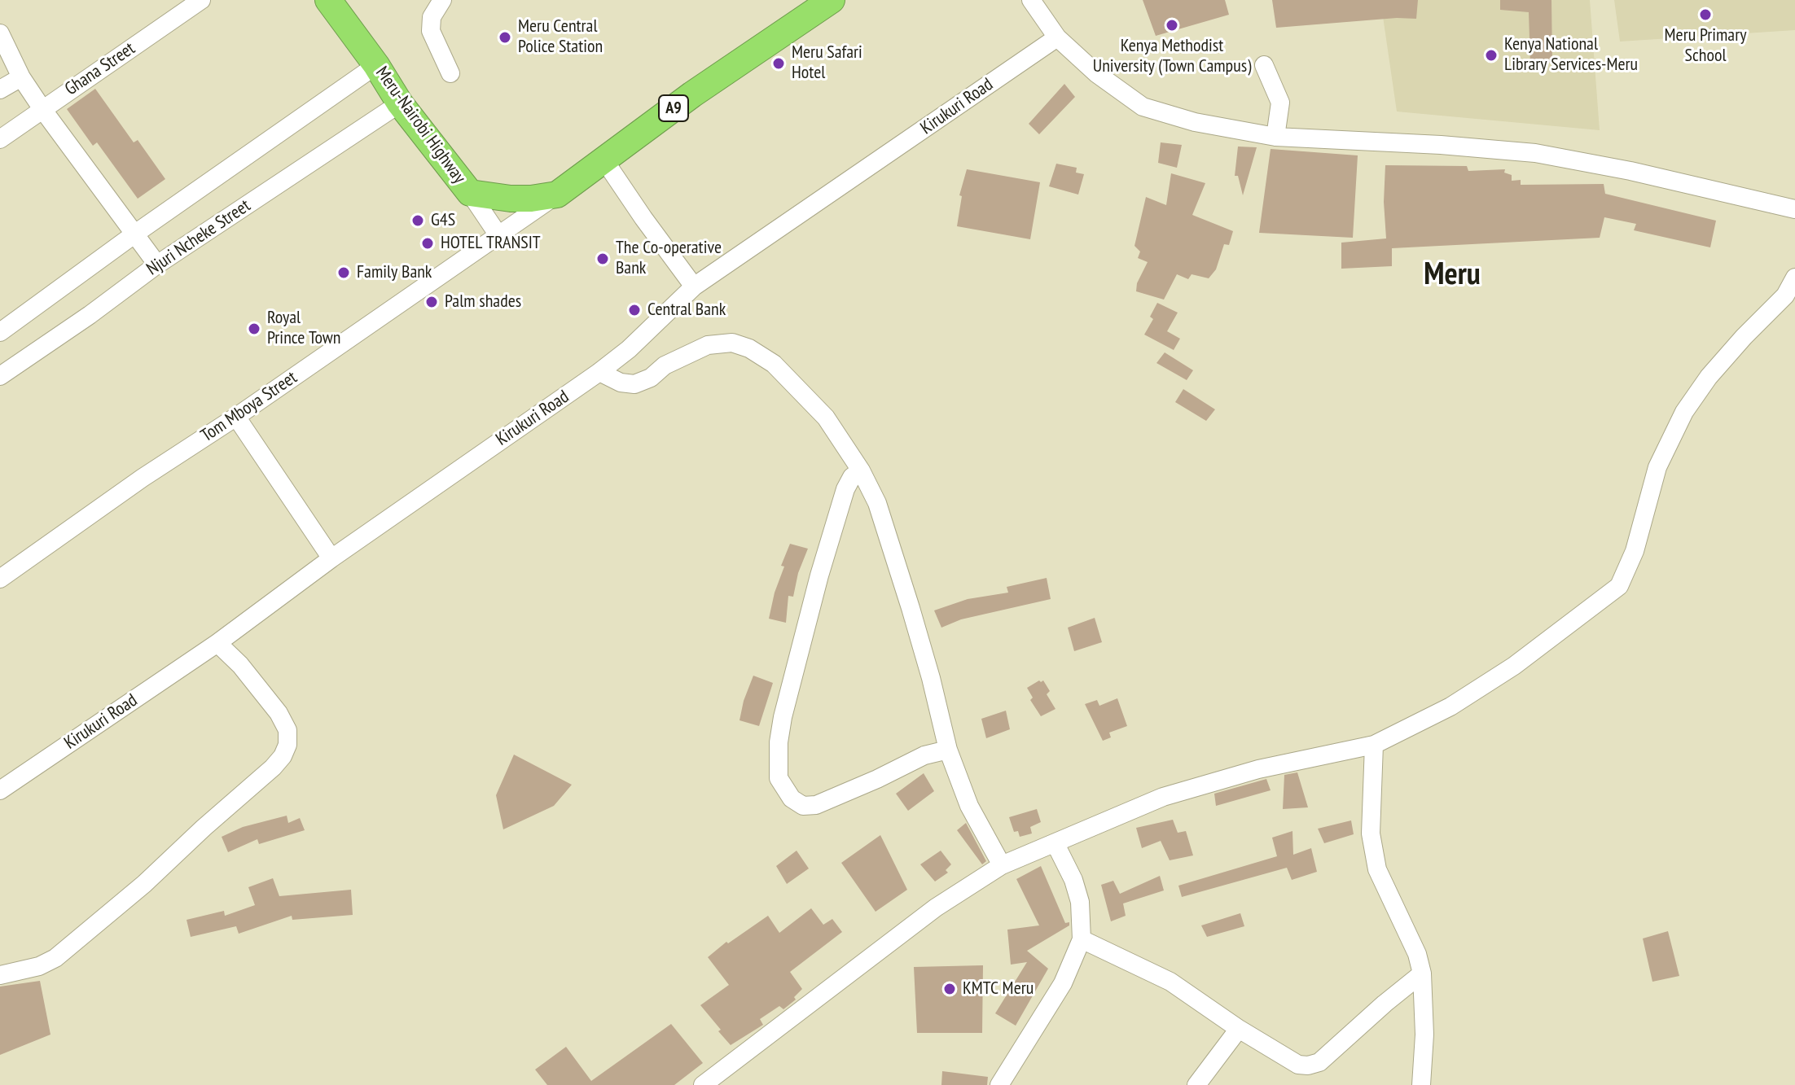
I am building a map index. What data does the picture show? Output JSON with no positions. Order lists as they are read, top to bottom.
{
  "streets": {
    "highway": ["A9", "Meru-Nairobi Highway"],
    "street": [
      "Ghana Street",
      "Kirukuri Road",
      "Njuri Ncheke Street",
      "Tom Mboya Street"
    ]
  },
  "crossings": [
    ["Meru-Nairobi Highway", "Njuri Ncheke Street"],
    ["Meru-Nairobi Highway", "Tom Mboya Street"]
  ],
  "districts": ["Meru"],
  "places": [
    "Meru Primary School",
    "Kenya Methodist University (Town Campus)",
    "Meru Central Police Station",
    "Kenya National Library Services-Meru",
    "Meru Safari Hotel",
    "G4S",
    "HOTEL TRANSIT",
    "The Co-operative Bank",
    "Family Bank",
    "Palm shades",
    "Central Bank",
    "Royal Prince Town",
    "KMTC Meru"
  ]
}
